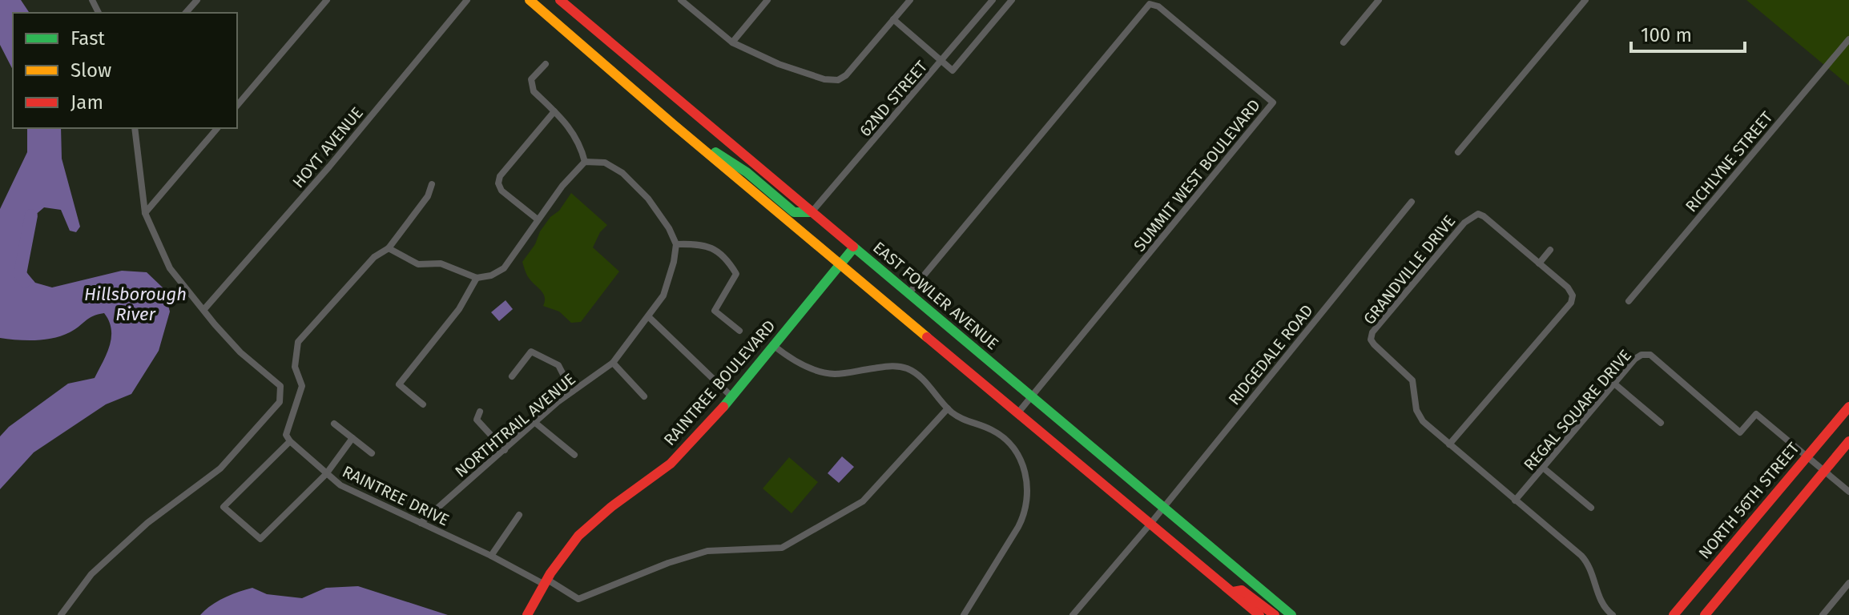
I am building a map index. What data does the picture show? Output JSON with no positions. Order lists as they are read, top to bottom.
{
  "streets": {
    "main road": ["EAST FOWLER AVENUE", "RAINTREE BOULEVARD", "NORTH 56TH STREET"],
    "street": [
      "62ND STREET",
      "HOYT AVENUE",
      "RICHLYNE STREET",
      "SUMMIT WEST BOULEVARD",
      "GRANDVILLE DRIVE",
      "RIDGEDALE ROAD",
      "REGAL SQUARE DRIVE",
      "NORTHTRAIL AVENUE",
      "RAINTREE DRIVE"
    ]
  },
  "crossings": [
    ["62ND STREET", "EAST FOWLER AVENUE"],
    ["SUMMIT WEST BOULEVARD", "EAST FOWLER AVENUE"],
    ["GRANDVILLE DRIVE", "REGAL SQUARE DRIVE"],
    ["EAST FOWLER AVENUE", "RIDGEDALE ROAD"],
    ["EAST FOWLER AVENUE", "RAINTREE BOULEVARD"],
    ["RAINTREE BOULEVARD", "RAINTREE DRIVE"],
    ["REGAL SQUARE DRIVE", "NORTH 56TH STREET"],
    ["NORTHTRAIL AVENUE", "RAINTREE DRIVE"]
  ],
  "water": ["Hillsborough River"],
  "legend": ["Fast", "Slow", "Jam"],
  "scale_bar": "100 m"
}
